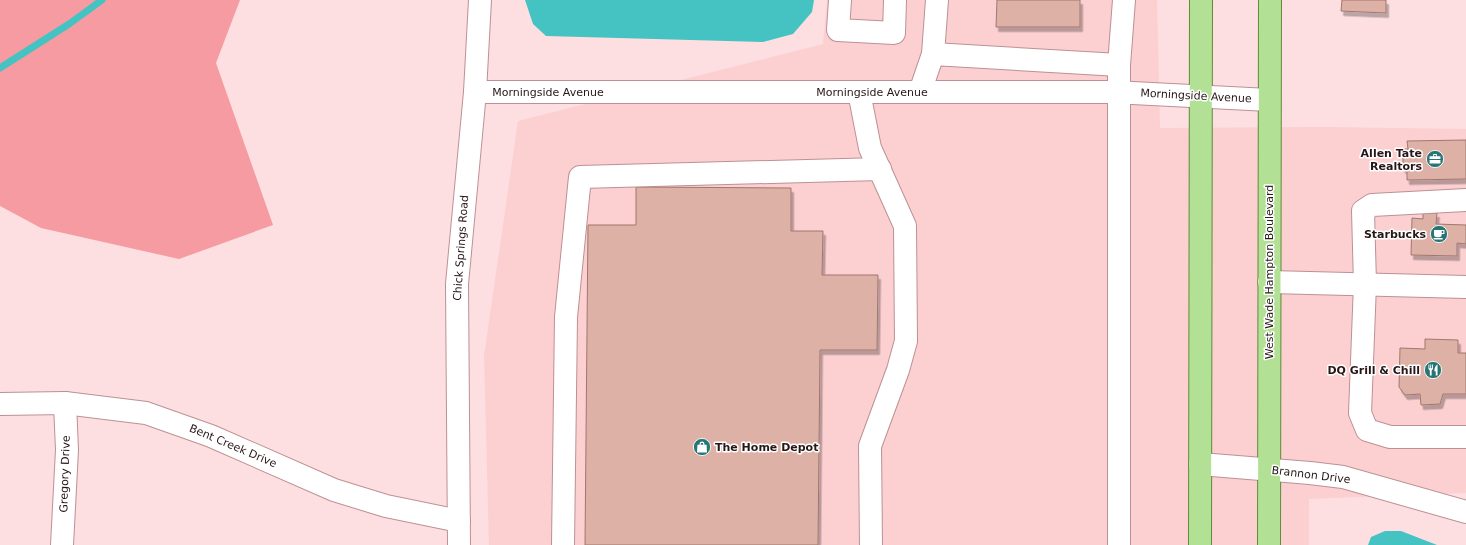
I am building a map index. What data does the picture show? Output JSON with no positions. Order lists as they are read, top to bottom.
{
  "streets": {
    "main road": ["West Wade Hampton Boulevard"],
    "street": [
      "Morningside Avenue",
      "Chick Springs Road",
      "Bent Creek Drive",
      "Gregory Drive",
      "Brannon Drive"
    ]
  },
  "crossings": [
    ["Morningside Avenue", "Chick Springs Road"],
    ["Morningside Avenue", "West Wade Hampton Boulevard"],
    ["Chick Springs Road", "Bent Creek Drive"],
    ["West Wade Hampton Boulevard", "Brannon Drive"],
    ["Bent Creek Drive", "Gregory Drive"]
  ],
  "places": {
    "office": ["Allen Tate Realtors"],
    "cafe": ["Starbucks"],
    "restaurant": ["DQ Grill & Chill"],
    "shop": ["The Home Depot"]
  }
}
